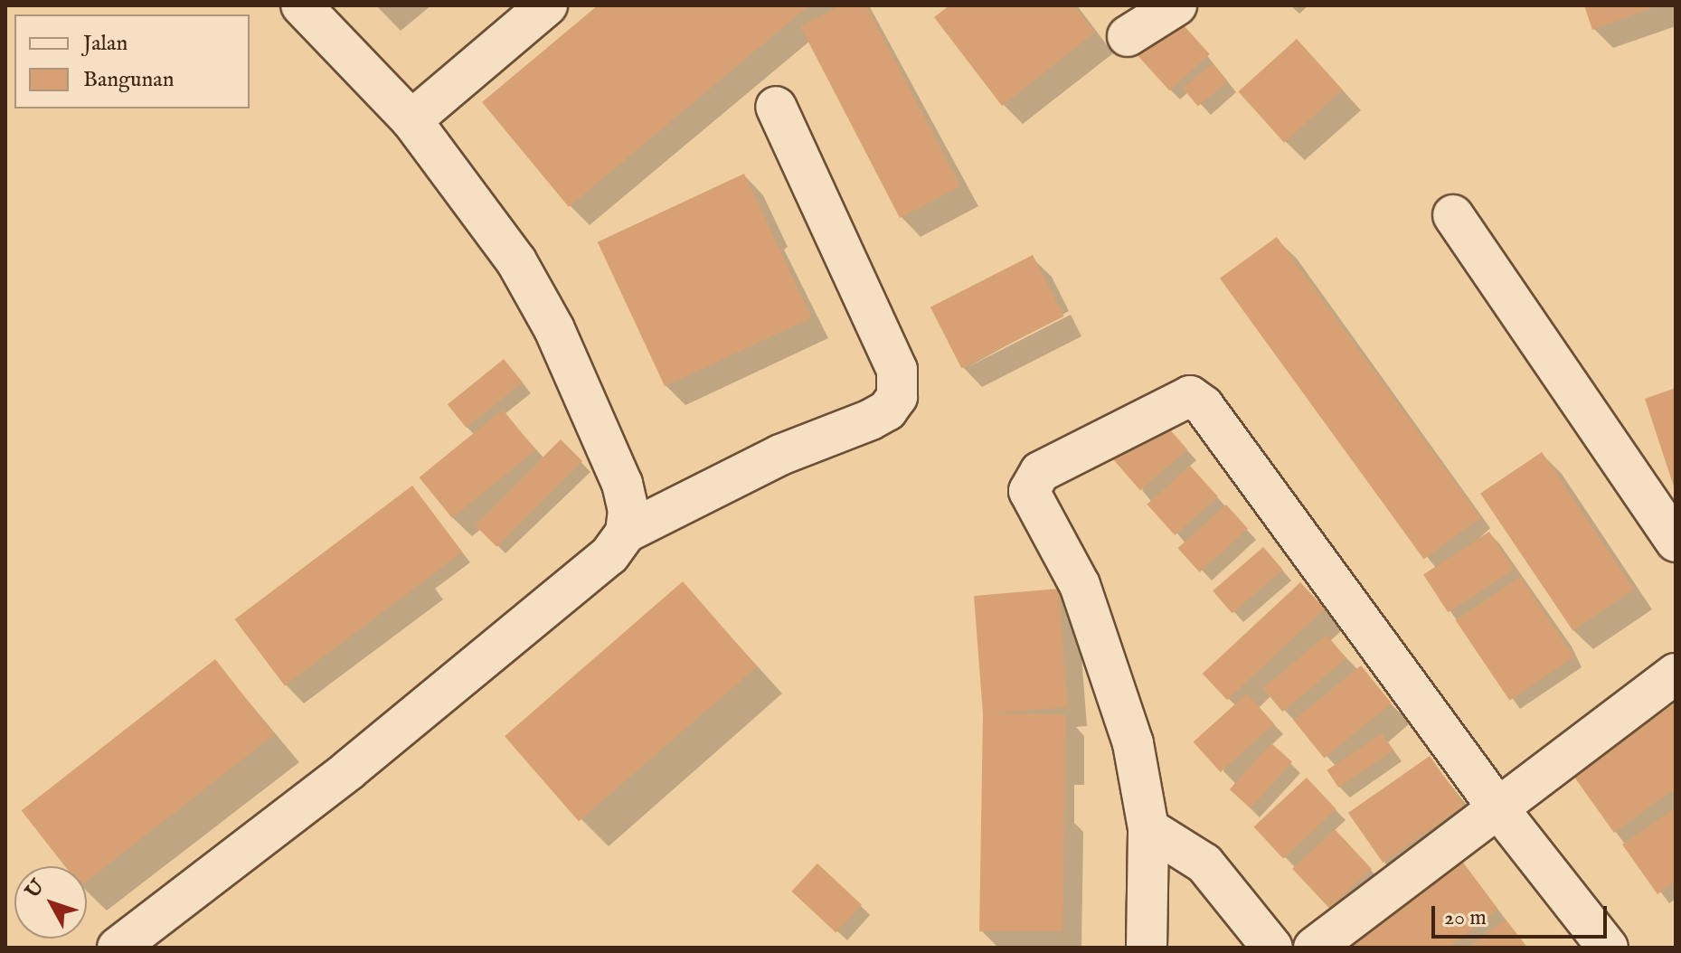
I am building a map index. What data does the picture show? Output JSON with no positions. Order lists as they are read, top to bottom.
{
  "legend": ["Jalan", "Bangunan"],
  "scale_bar": "20 m",
  "north": "top left"
}
